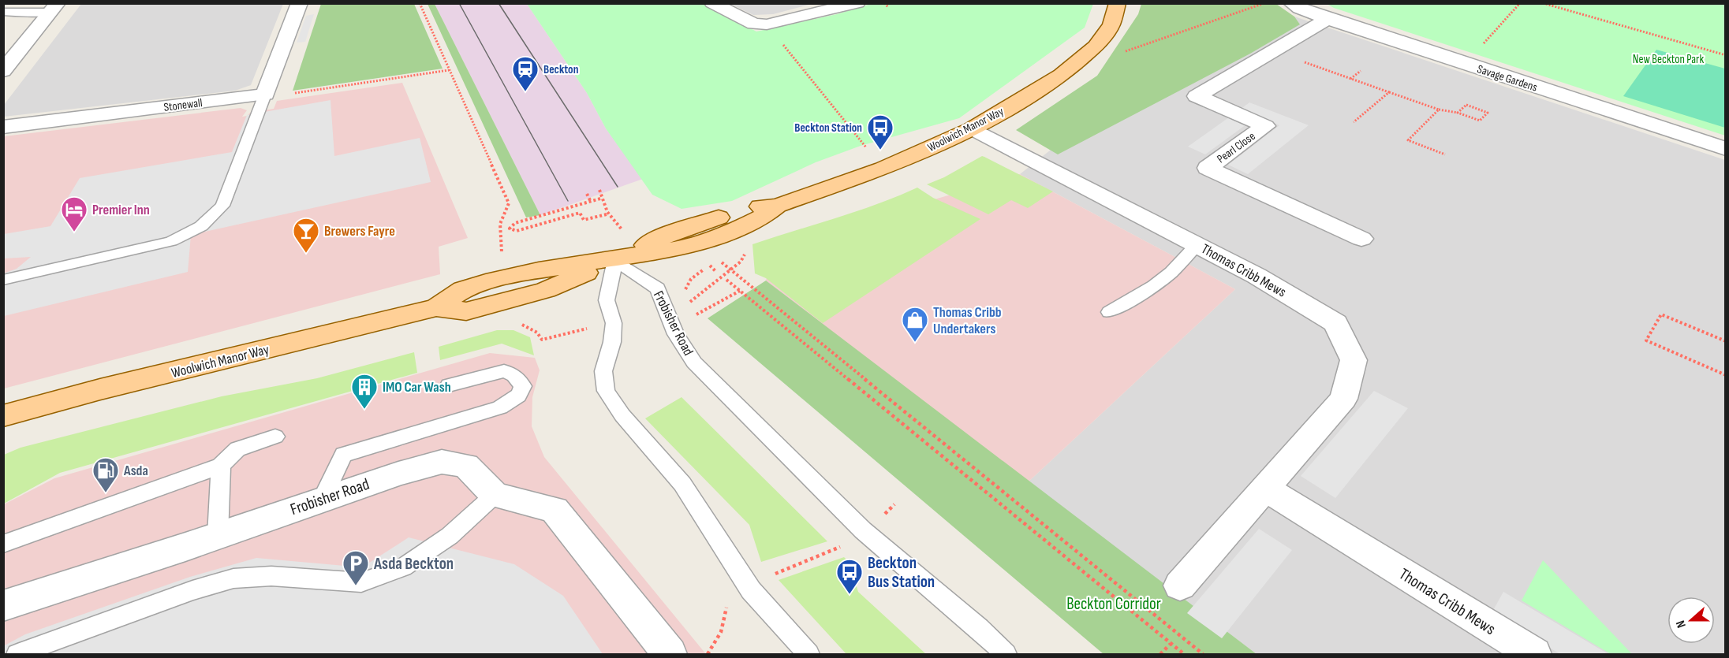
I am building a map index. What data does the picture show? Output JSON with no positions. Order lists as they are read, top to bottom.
{
  "streets": {
    "main road": ["Woolwich Manor Way"],
    "street": [
      "Savage Gardens",
      "Stonewall",
      "Pearl Close",
      "Thomas Cribb Mews",
      "Frobisher Road"
    ]
  },
  "crossings": [
    ["Savage Gardens", "Pearl Close"],
    ["Woolwich Manor Way", "Thomas Cribb Mews"],
    ["Woolwich Manor Way", "Frobisher Road"]
  ],
  "parks": ["New Beckton Park", "Beckton Corridor"],
  "places": {
    "station": ["Beckton"],
    "bus stop": ["Beckton Station", "Beckton Bus Station"],
    "hotel": ["Premier Inn"],
    "bar": ["Brewers Fayre"],
    "shop": ["Thomas Cribb Undertakers"],
    "building": ["IMO Car Wash"],
    "fuel station": ["Asda"],
    "parking": ["Asda Beckton"]
  },
  "north": "left"
}
